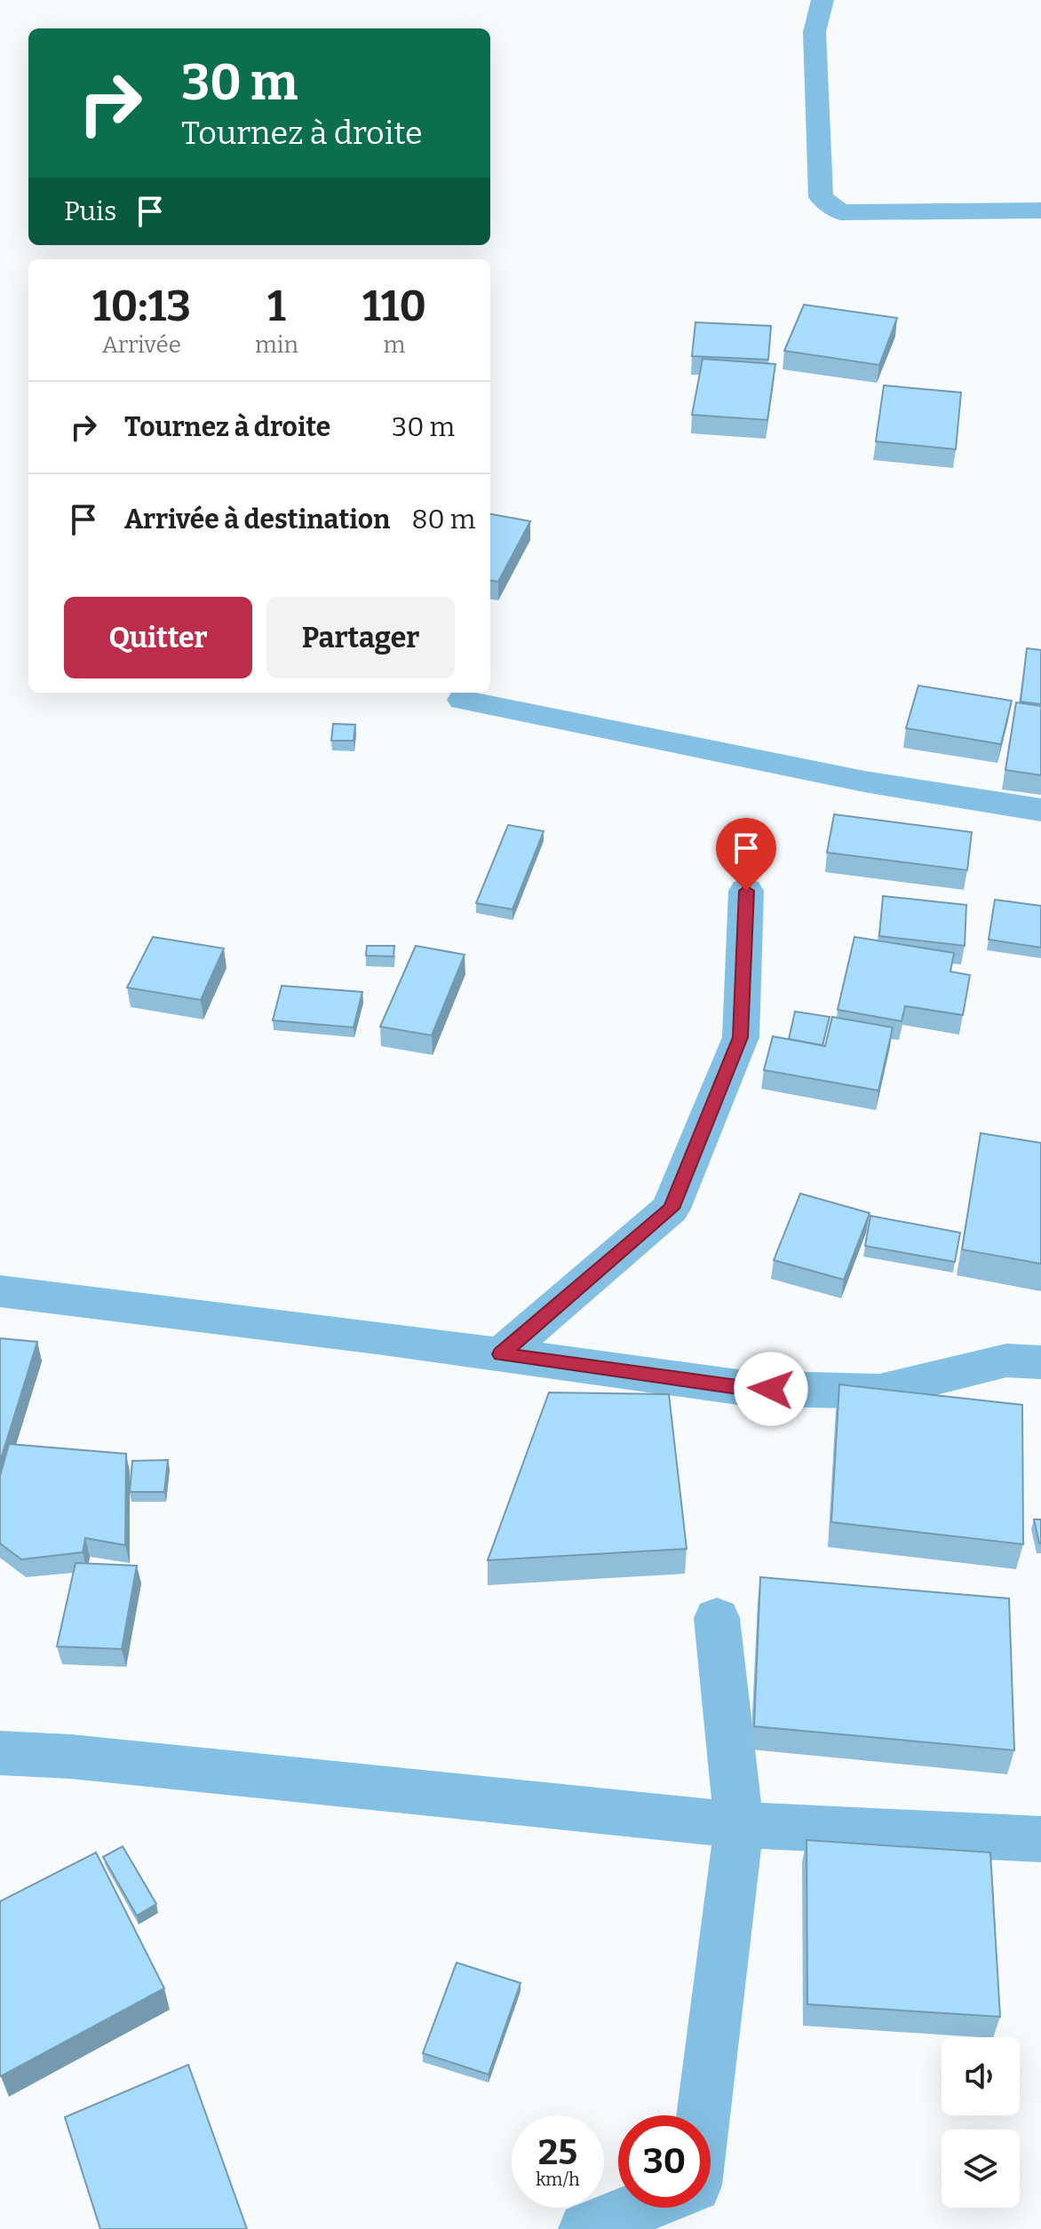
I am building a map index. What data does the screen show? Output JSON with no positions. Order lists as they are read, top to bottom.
{
  "page": {
    "turn": ["30 m", "Tournez à droite"],
    "then": "Puis",
    "eta": [
      "10:13",
      "Arrivée",
      "1",
      "min",
      "110",
      "m"
    ],
    "list": [
      {
        "name": "Tournez à droite",
        "value": "30 m"
      },
      {
        "name": "Arrivée à destination",
        "value": "80 m"
      }
    ],
    "buttons": ["Quitter", "Partager"],
    "speed": "25 km/h",
    "limit": "30"
  }
}
